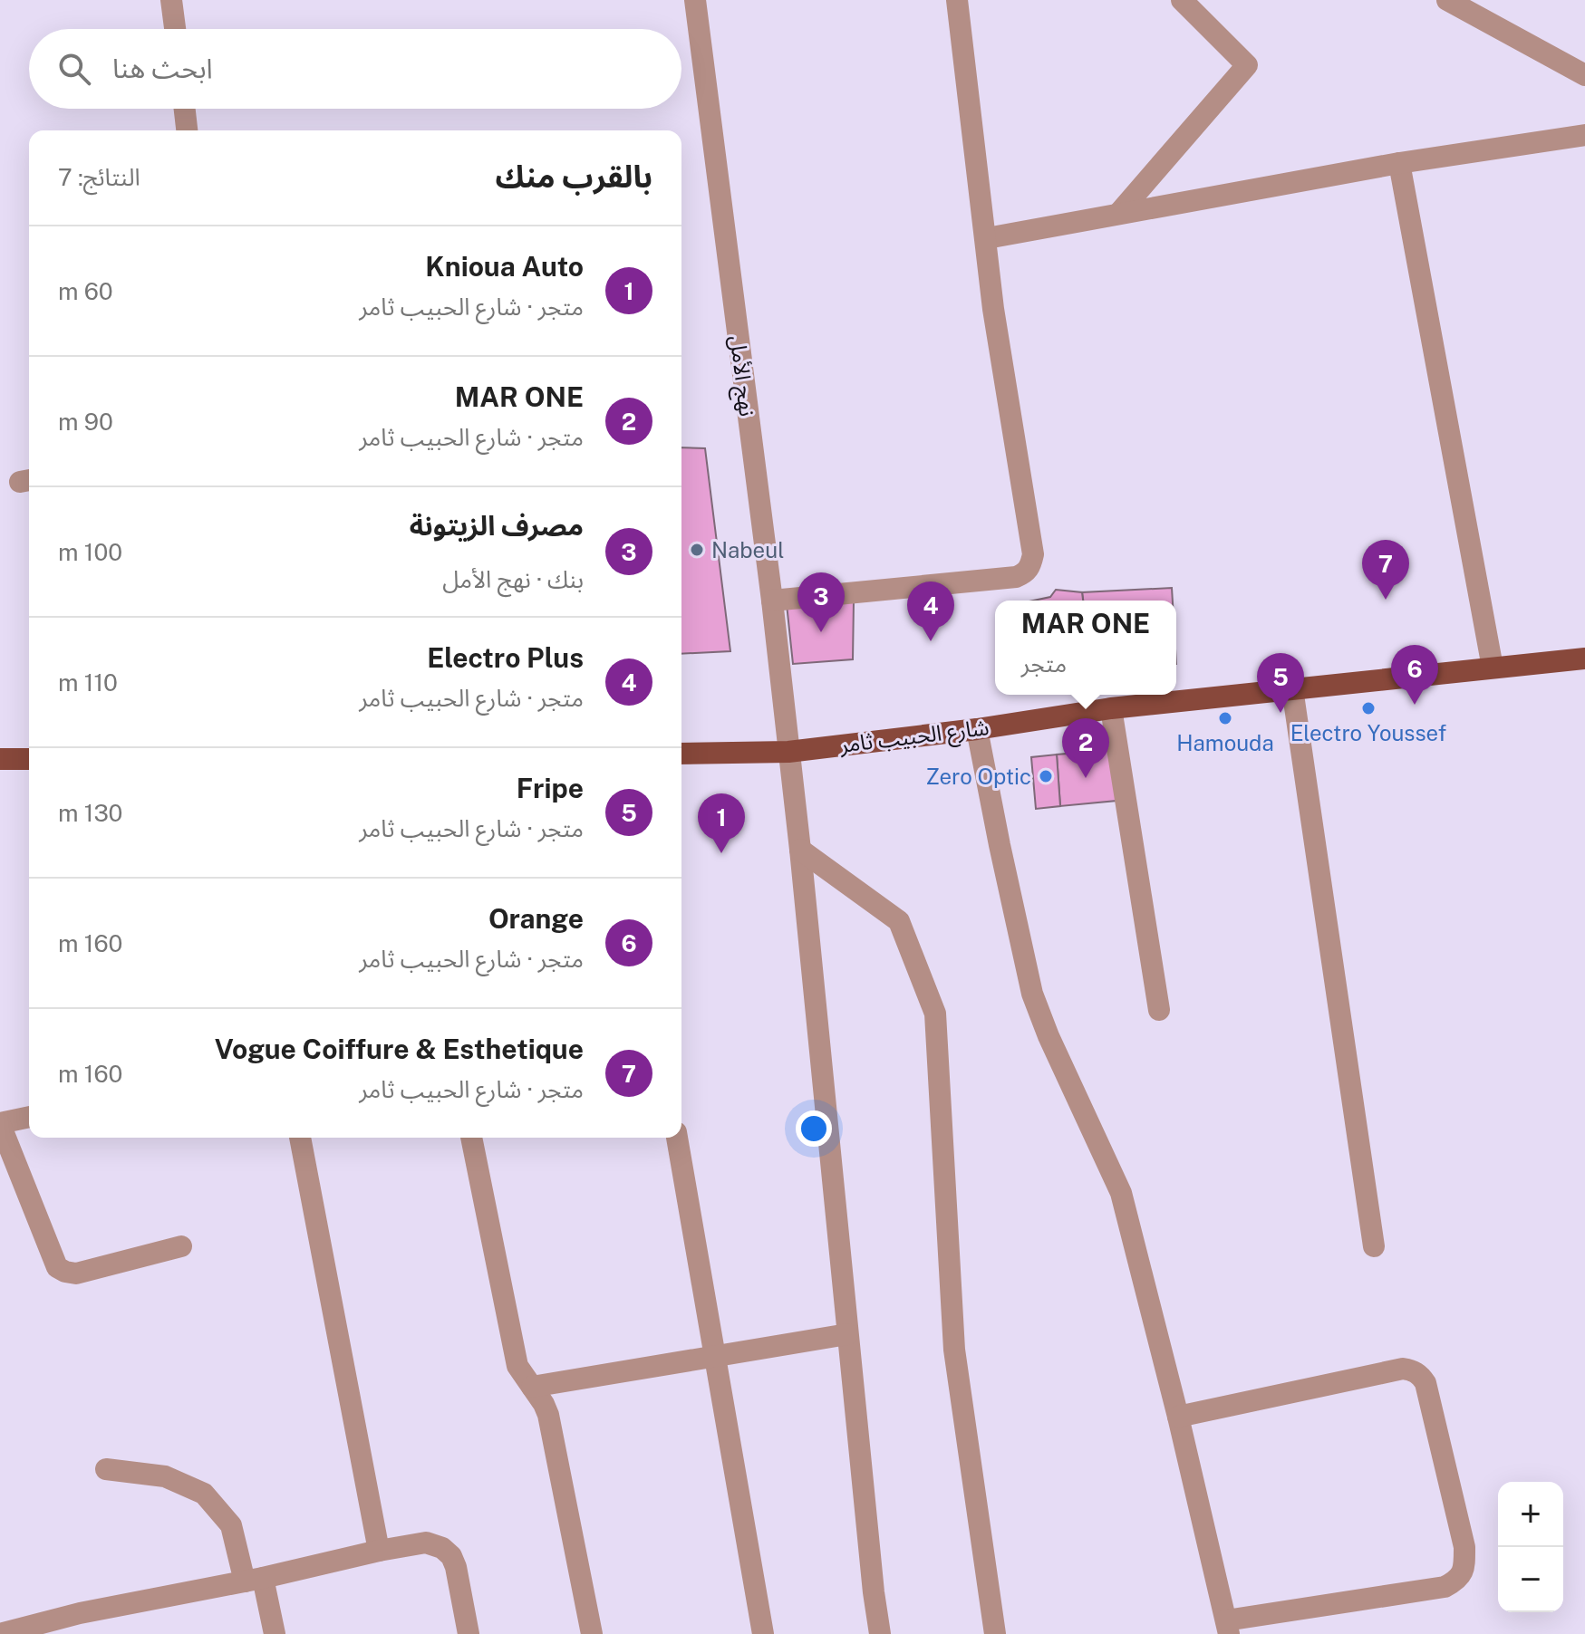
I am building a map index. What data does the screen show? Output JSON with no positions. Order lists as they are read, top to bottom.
{
  "streets": {
    "main road": ["شارع الحبيب ثامر"],
    "street": ["نهج الأمل"]
  },
  "crossings": [
    ["نهج الأمل", "شارع الحبيب ثامر"]
  ],
  "places": [
    "Nabeul",
    "Electro Youssef",
    "Hamouda",
    "Zero Optic"
  ],
  "page": {
    "search": "ابحث هنا",
    "heading": ["بالقرب منك", "النتائج: 7"],
    "list": [
      {
        "mark": "1",
        "name": "Knioua Auto",
        "note": "متجر · شارع الحبيب ثامر",
        "value": "60 m"
      },
      {
        "mark": "2",
        "name": "MAR ONE",
        "note": "متجر · شارع الحبيب ثامر",
        "value": "90 m"
      },
      {
        "mark": "3",
        "name": "مصرف الزيتونة",
        "note": "بنك · نهج الأمل",
        "value": "100 m"
      },
      {
        "mark": "4",
        "name": "Electro Plus",
        "note": "متجر · شارع الحبيب ثامر",
        "value": "110 m"
      },
      {
        "mark": "5",
        "name": "Fripe",
        "note": "متجر · شارع الحبيب ثامر",
        "value": "130 m"
      },
      {
        "mark": "6",
        "name": "Orange",
        "note": "متجر · شارع الحبيب ثامر",
        "value": "160 m"
      },
      {
        "mark": "7",
        "name": "Vogue Coiffure & Esthetique",
        "note": "متجر · شارع الحبيب ثامر",
        "value": "160 m"
      }
    ],
    "pins": [
      "7",
      "3",
      "4",
      "6",
      "5",
      "2",
      "1"
    ],
    "popup": ["MAR ONE", "متجر"],
    "map_buttons": ["+", "−"]
  }
}
